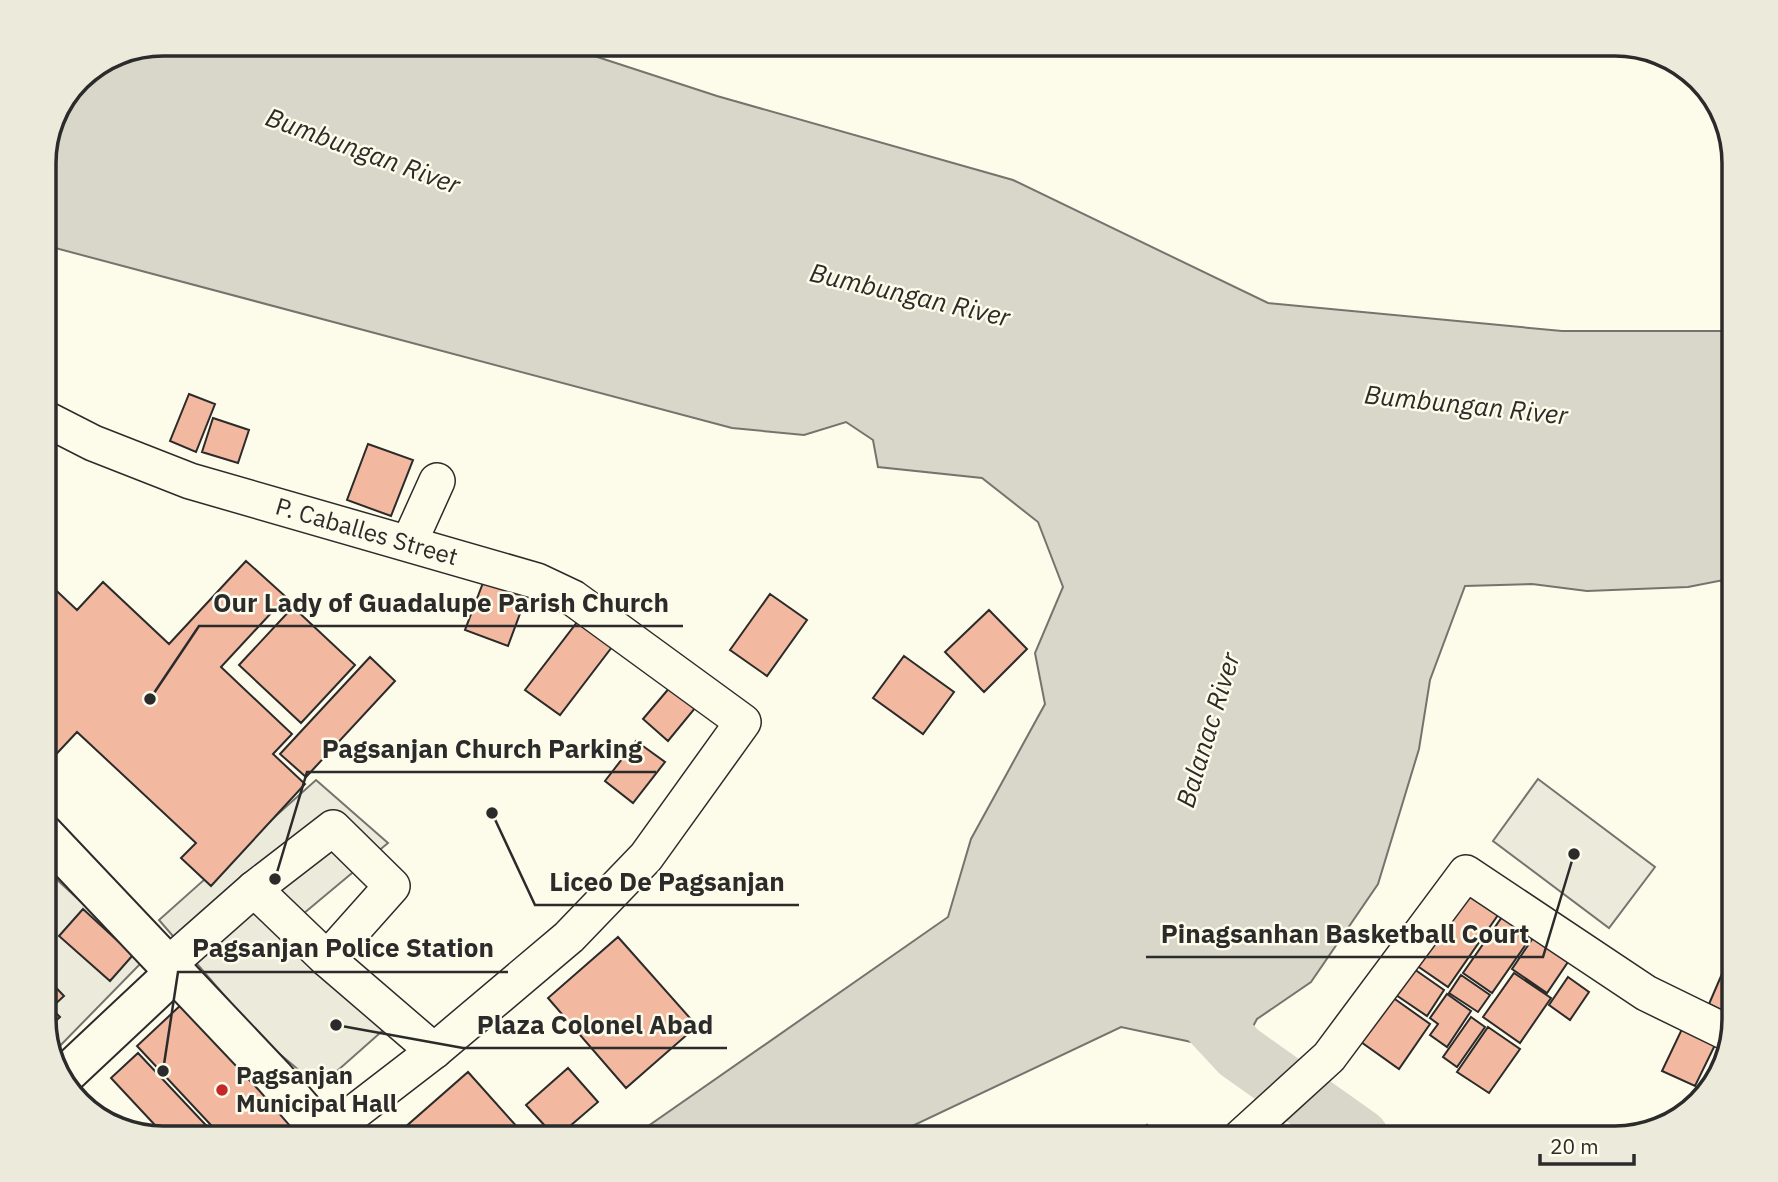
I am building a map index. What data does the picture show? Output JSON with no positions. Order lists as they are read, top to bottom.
{
  "streets": {
    "street": ["P. Caballes Street"]
  },
  "water": ["Bumbungan River", "Balanac River"],
  "places": [
    "Our Lady of Guadalupe Parish Church",
    "Liceo De Pagsanjan",
    "Pinagsanhan Basketball Court",
    "Pagsanjan Church Parking",
    "Plaza Colonel Abad",
    "Pagsanjan Police Station",
    "Pagsanjan Municipal Hall"
  ],
  "scale_bar": "20 m"
}
